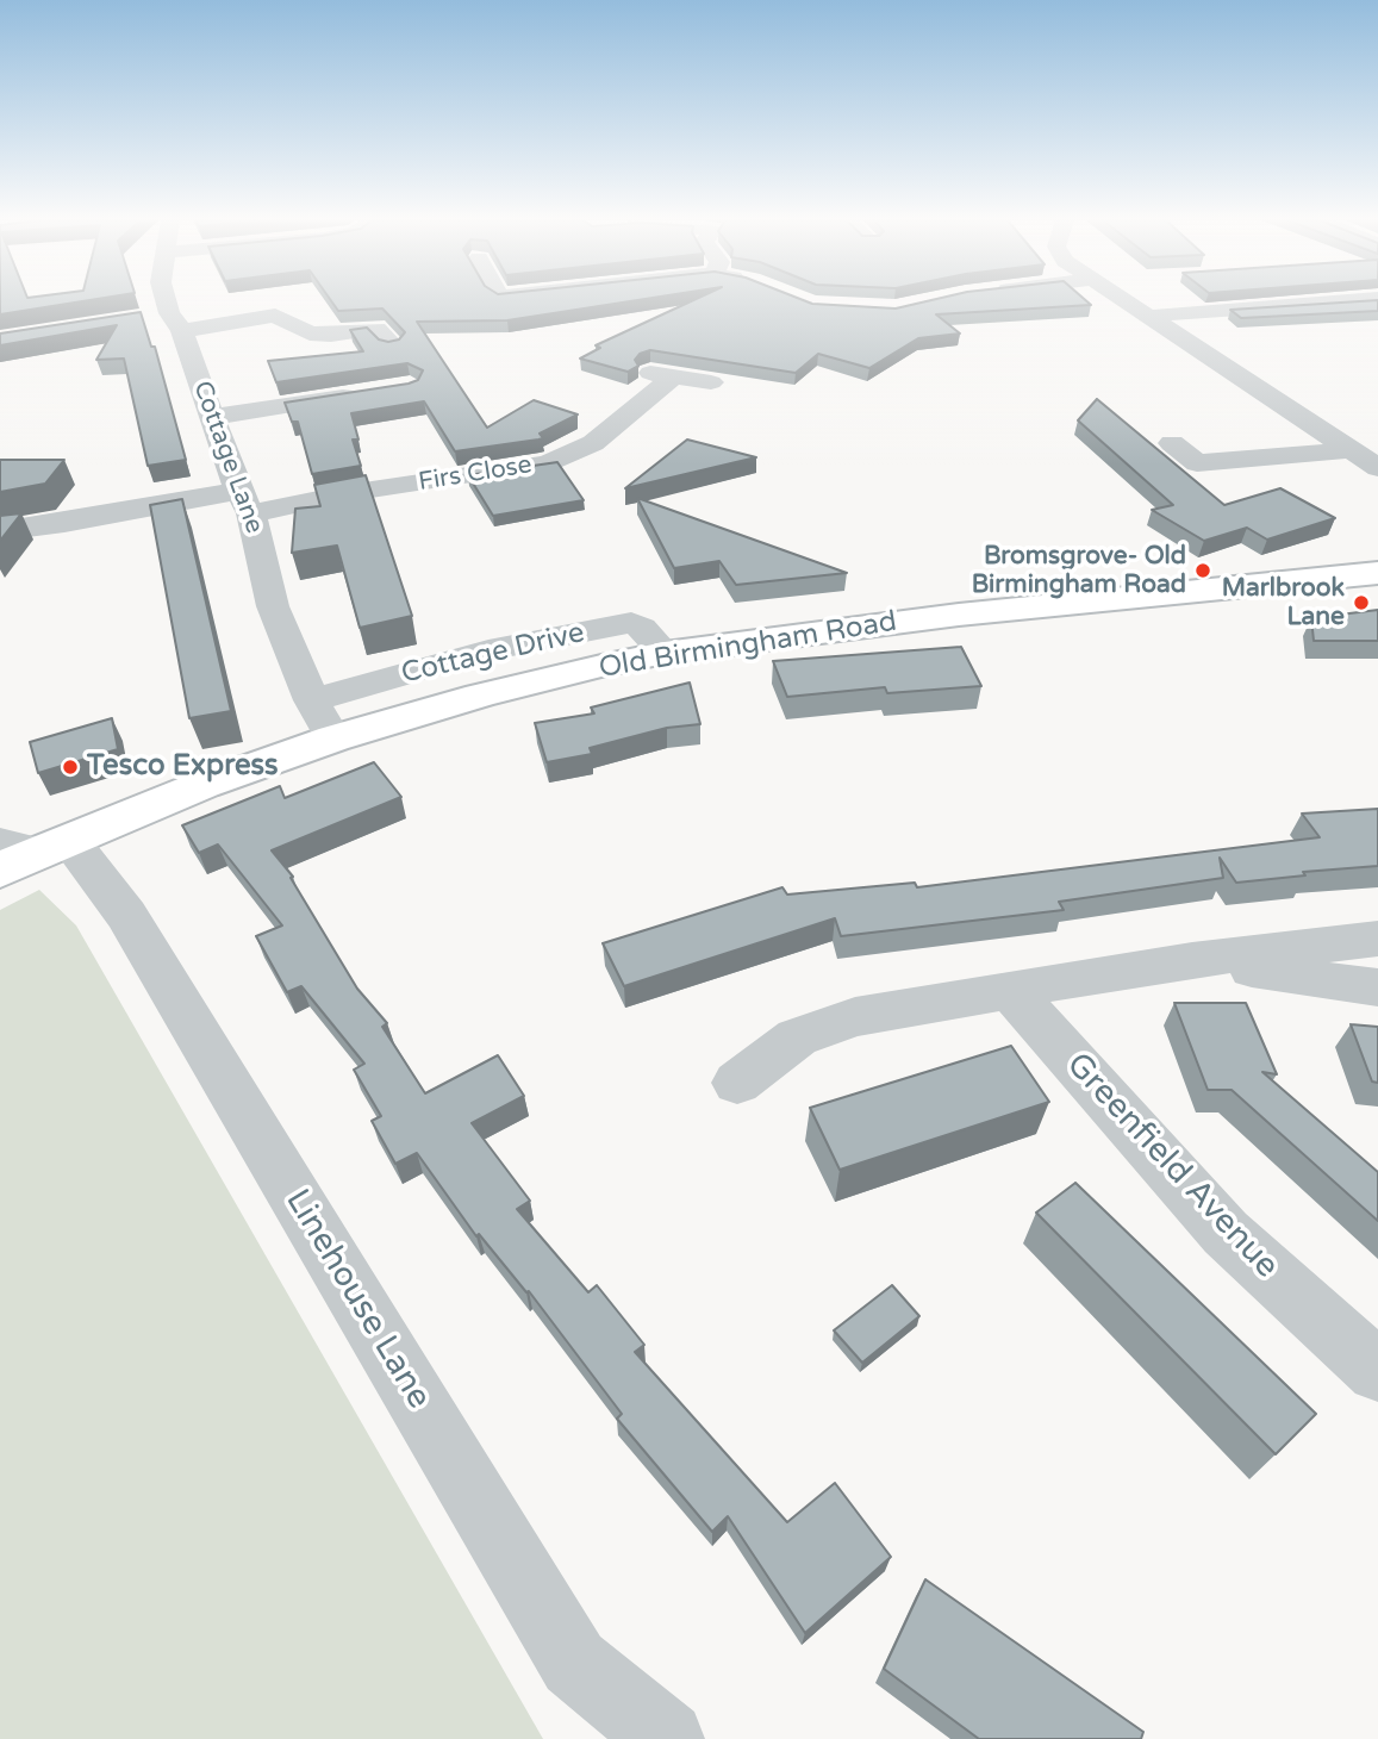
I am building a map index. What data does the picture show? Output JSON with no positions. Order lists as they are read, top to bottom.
{
  "streets": {
    "main road": ["Old Birmingham Road"],
    "street": [
      "Cottage Lane",
      "Firs Close",
      "Cottage Drive",
      "Greenfield Avenue",
      "Linehouse Lane"
    ]
  },
  "crossings": [
    ["Cottage Lane", "Firs Close"],
    ["Cottage Lane", "Old Birmingham Road"],
    ["Cottage Lane", "Cottage Drive"],
    ["Old Birmingham Road", "Cottage Drive"],
    ["Old Birmingham Road", "Linehouse Lane"]
  ],
  "places": ["Bromsgrove- Old Birmingham Road", "Marlbrook Lane", "Tesco Express"]
}
